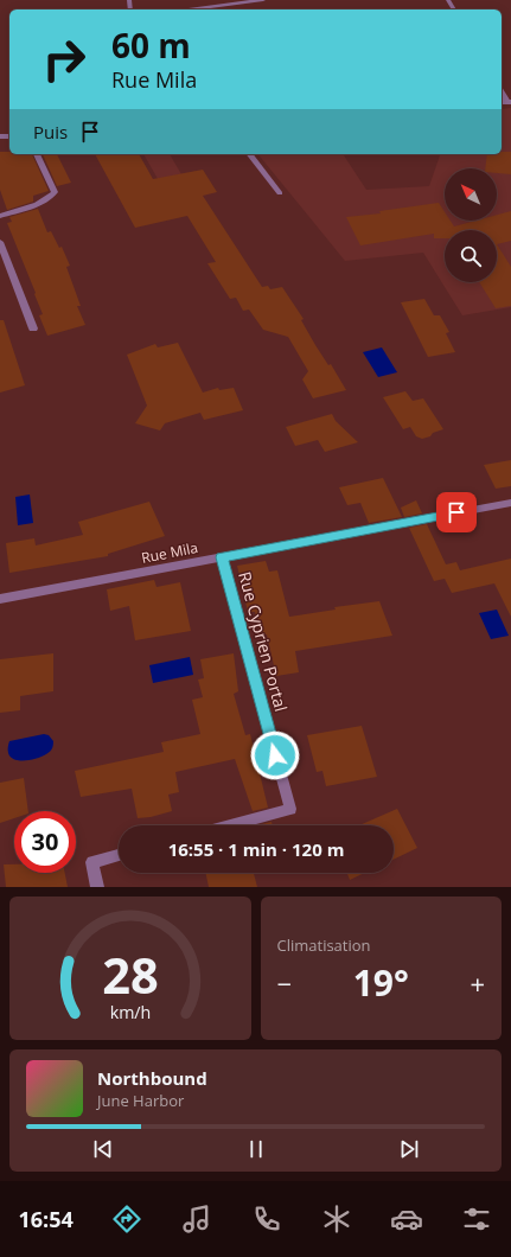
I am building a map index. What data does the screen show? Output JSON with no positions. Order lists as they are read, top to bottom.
{
  "streets": {
    "street": ["Rue Mila", "Rue Cyprien Portal"]
  },
  "crossings": [
    ["Rue Mila", "Rue Cyprien Portal"]
  ],
  "north": "top left",
  "page": {
    "turn": ["60 m", "Rue Mila"],
    "then": "Puis",
    "limit": "30",
    "trip": "16:55 · 1 min · 120 m",
    "tile": "Climatisation",
    "heat": ["−", "19°", "+"],
    "song": ["Northbound", "June Harbor"],
    "tabs": "16:54",
    "gauge": ["28", "km/h"]
  }
}
